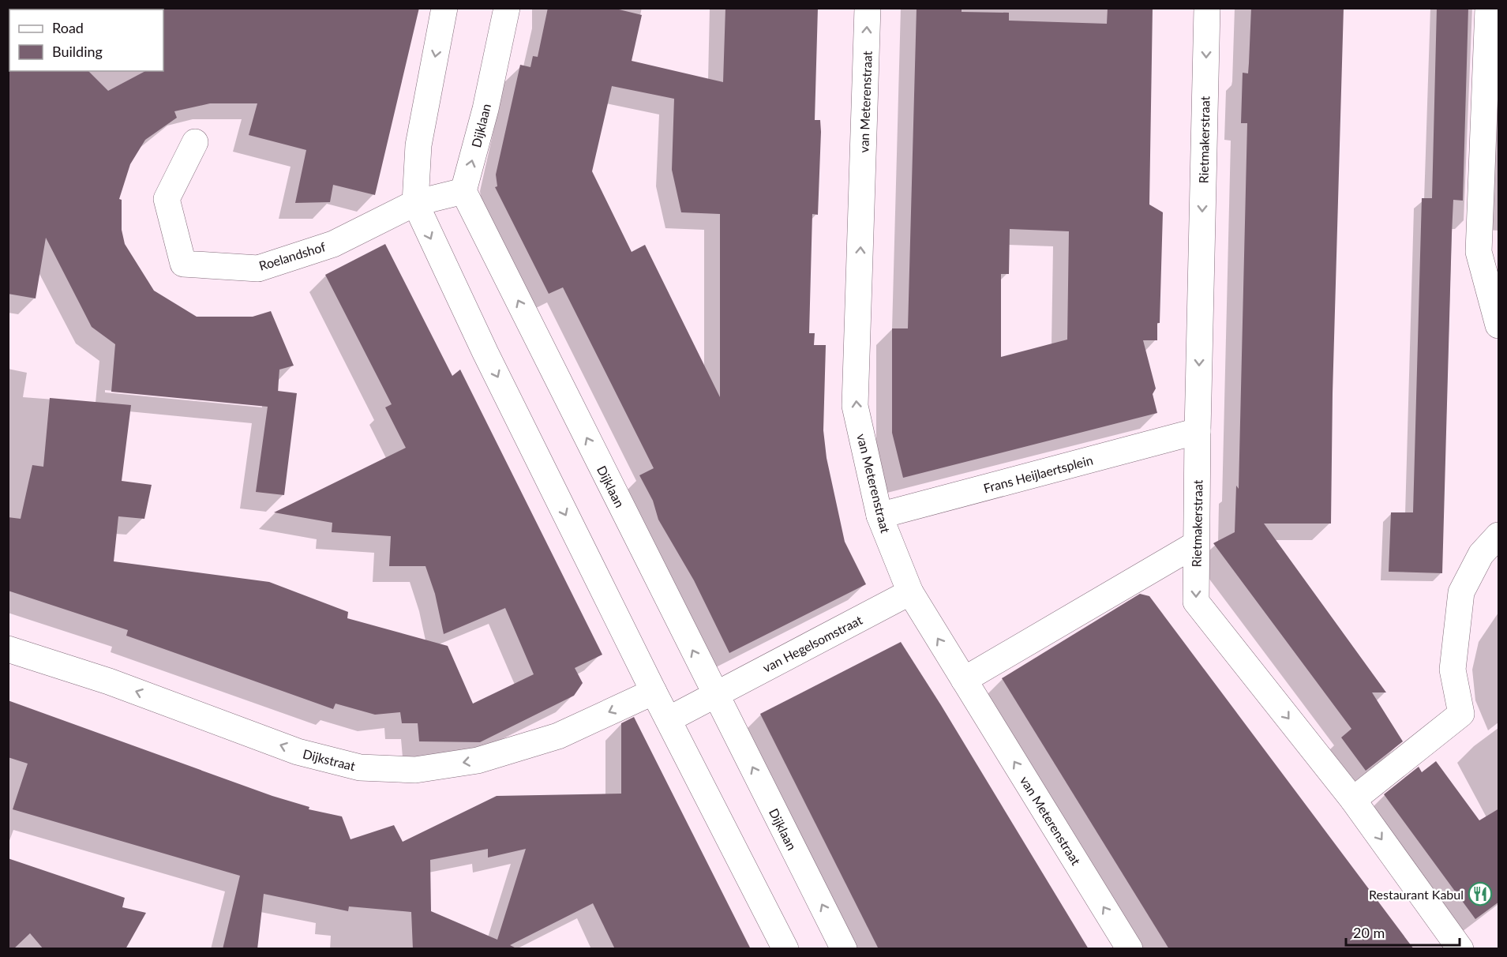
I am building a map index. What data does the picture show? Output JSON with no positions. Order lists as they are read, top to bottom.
{
  "streets": {
    "street": [
      "van Meterenstraat",
      "Dijklaan",
      "Rietmakerstraat",
      "Roelandshof",
      "Frans Heijlaertsplein",
      "van Hegelsomstraat",
      "Dijkstraat"
    ]
  },
  "crossings": [
    ["van Meterenstraat", "Frans Heijlaertsplein"],
    ["van Meterenstraat", "van Hegelsomstraat"],
    ["Dijklaan", "Roelandshof"],
    ["Dijklaan", "van Hegelsomstraat"],
    ["Rietmakerstraat", "Frans Heijlaertsplein"]
  ],
  "one_way": ["van Meterenstraat", "Rietmakerstraat", "Dijkstraat"],
  "places": {
    "restaurant": ["Restaurant Kabul"]
  },
  "legend": ["Road", "Building"],
  "scale_bar": "20 m"
}
